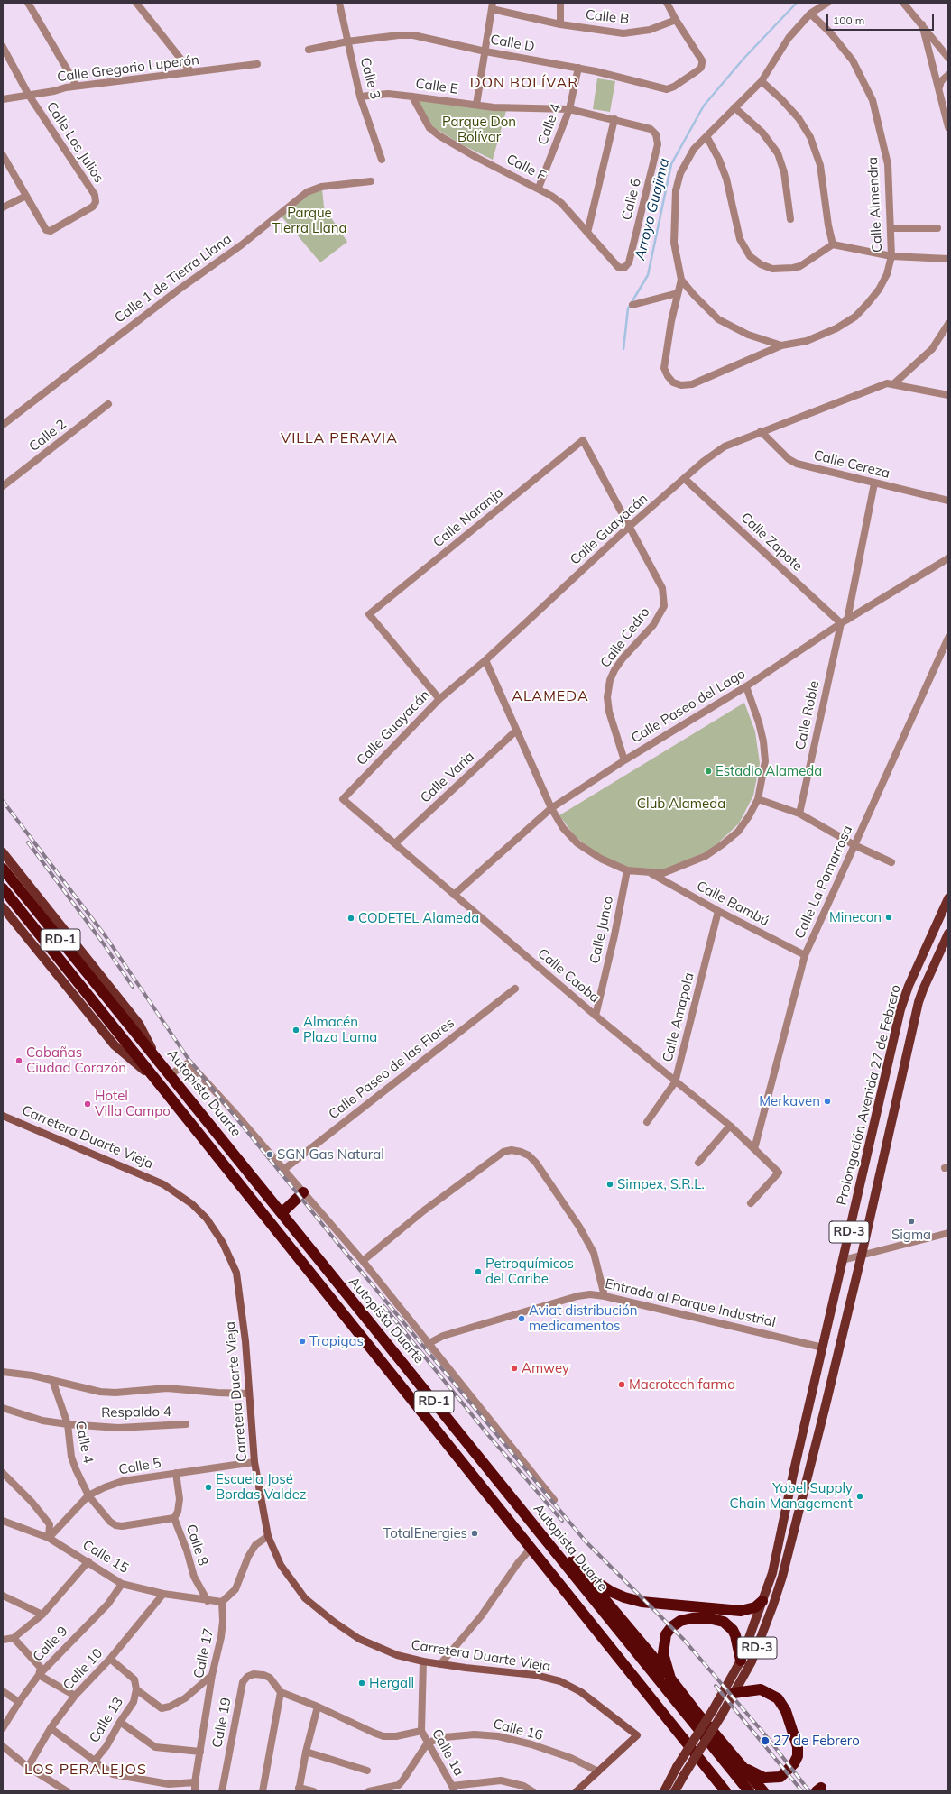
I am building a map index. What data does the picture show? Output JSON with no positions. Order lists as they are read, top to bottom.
{
  "streets": {
    "highway": ["RD-1", "Autopista Duarte"],
    "main road": ["Prolongación Avenida 27 de Febrero", "Carretera Duarte Vieja", "RD-3"],
    "street": [
      "Calle B",
      "Calle D",
      "Calle Gregorio Luperón",
      "Calle 3",
      "Calle E",
      "Calle 4",
      "Calle Los Julios",
      "Calle F",
      "Calle 6",
      "Calle Almendra",
      "Calle 1 de Tierra Llana",
      "Calle 2",
      "Calle Cereza",
      "Calle Naranja",
      "Calle Guayacán",
      "Calle Zapote",
      "Calle Cedro",
      "Calle Paseo del Lago",
      "Calle Roble",
      "Calle Varia",
      "Calle La Pomarrosa",
      "Calle Bambú",
      "Calle Junco",
      "Calle Caoba",
      "Calle Amapola",
      "Calle Paseo de las Flores",
      "Entrada al Parque Industrial",
      "Respaldo 4",
      "Calle 5",
      "Calle 8",
      "Calle 15",
      "Calle 9",
      "Calle 17",
      "Calle 10",
      "Calle 13",
      "Calle 19",
      "Calle 16",
      "Calle 1a"
    ]
  },
  "crossings": [
    ["Calle B", "Calle D"],
    ["Calle D", "Calle 3"],
    ["Calle D", "Calle 4"],
    ["Calle Gregorio Luperón", "Calle Los Julios"],
    ["Calle 3", "Calle E"],
    ["Calle E", "Calle 4"],
    ["Calle E", "Calle F"],
    ["Calle E", "Calle 6"],
    ["Calle 4", "Calle F"],
    ["Calle 4", "Respaldo 4"],
    ["Calle 4", "Calle 5"],
    ["Calle 4", "Calle 8"],
    ["Calle F", "Calle 6"],
    ["Calle Cereza", "Calle Guayacán"],
    ["Calle Cereza", "Calle Roble"],
    ["Calle Naranja", "Calle Guayacán"],
    ["Calle Naranja", "Calle Cedro"],
    ["Calle Guayacán", "Calle Zapote"],
    ["Calle Guayacán", "Calle Cedro"],
    ["Calle Guayacán", "Calle Caoba"],
    ["Calle Zapote", "Calle Paseo del Lago"],
    ["Calle Zapote", "Calle Roble"],
    ["Calle Cedro", "Calle Paseo del Lago"],
    ["Calle Paseo del Lago", "Calle Roble"],
    ["Calle Paseo del Lago", "Calle Caoba"],
    ["Calle Varia", "Calle Caoba"],
    ["Calle La Pomarrosa", "Calle Bambú"],
    ["Calle La Pomarrosa", "Calle Caoba"],
    ["Calle Bambú", "Calle Amapola"],
    ["Calle Junco", "Calle Caoba"],
    ["Calle Caoba", "Calle Amapola"],
    ["Prolongación Avenida 27 de Febrero", "Entrada al Parque Industrial"],
    ["Carretera Duarte Vieja", "Calle 5"],
    ["Carretera Duarte Vieja", "Calle 16"],
    ["Carretera Duarte Vieja", "Calle 1a"],
    ["Calle 5", "Calle 8"],
    ["Calle 5", "Calle 15"],
    ["Calle 8", "Calle 15"],
    ["Calle 15", "Calle 9"],
    ["Calle 15", "Calle 17"],
    ["Calle 15", "Calle 10"],
    ["Calle 10", "Calle 13"],
    ["Calle 16", "Calle 1a"]
  ],
  "districts": [
    "DON BOLÍVAR",
    "VILLA PERAVIA",
    "ALAMEDA",
    "LOS PERALEJOS"
  ],
  "water": ["Arroyo Guajima"],
  "parks": ["Parque Don Bolívar", "Parque Tierra Llana", "Club Alameda"],
  "places": [
    "Estadio Alameda",
    "Minecon",
    "CODETEL Alameda",
    "Almacén Plaza Lama",
    "Cabañas Ciudad Corazón",
    "Merkaven",
    "Hotel Villa Campo",
    "SGN Gas Natural",
    "Simpex, S.R.L.",
    "Sigma",
    "Petroquímicos del Caribe",
    "Aviat distribución medicamentos",
    "Tropigas",
    "Amwey",
    "Macrotech farma",
    "Escuela José Bordas Valdez",
    "Yobel Supply Chain Management",
    "TotalEnergies",
    "Hergall",
    "27 de Febrero"
  ],
  "scale_bar": "100 m"
}
